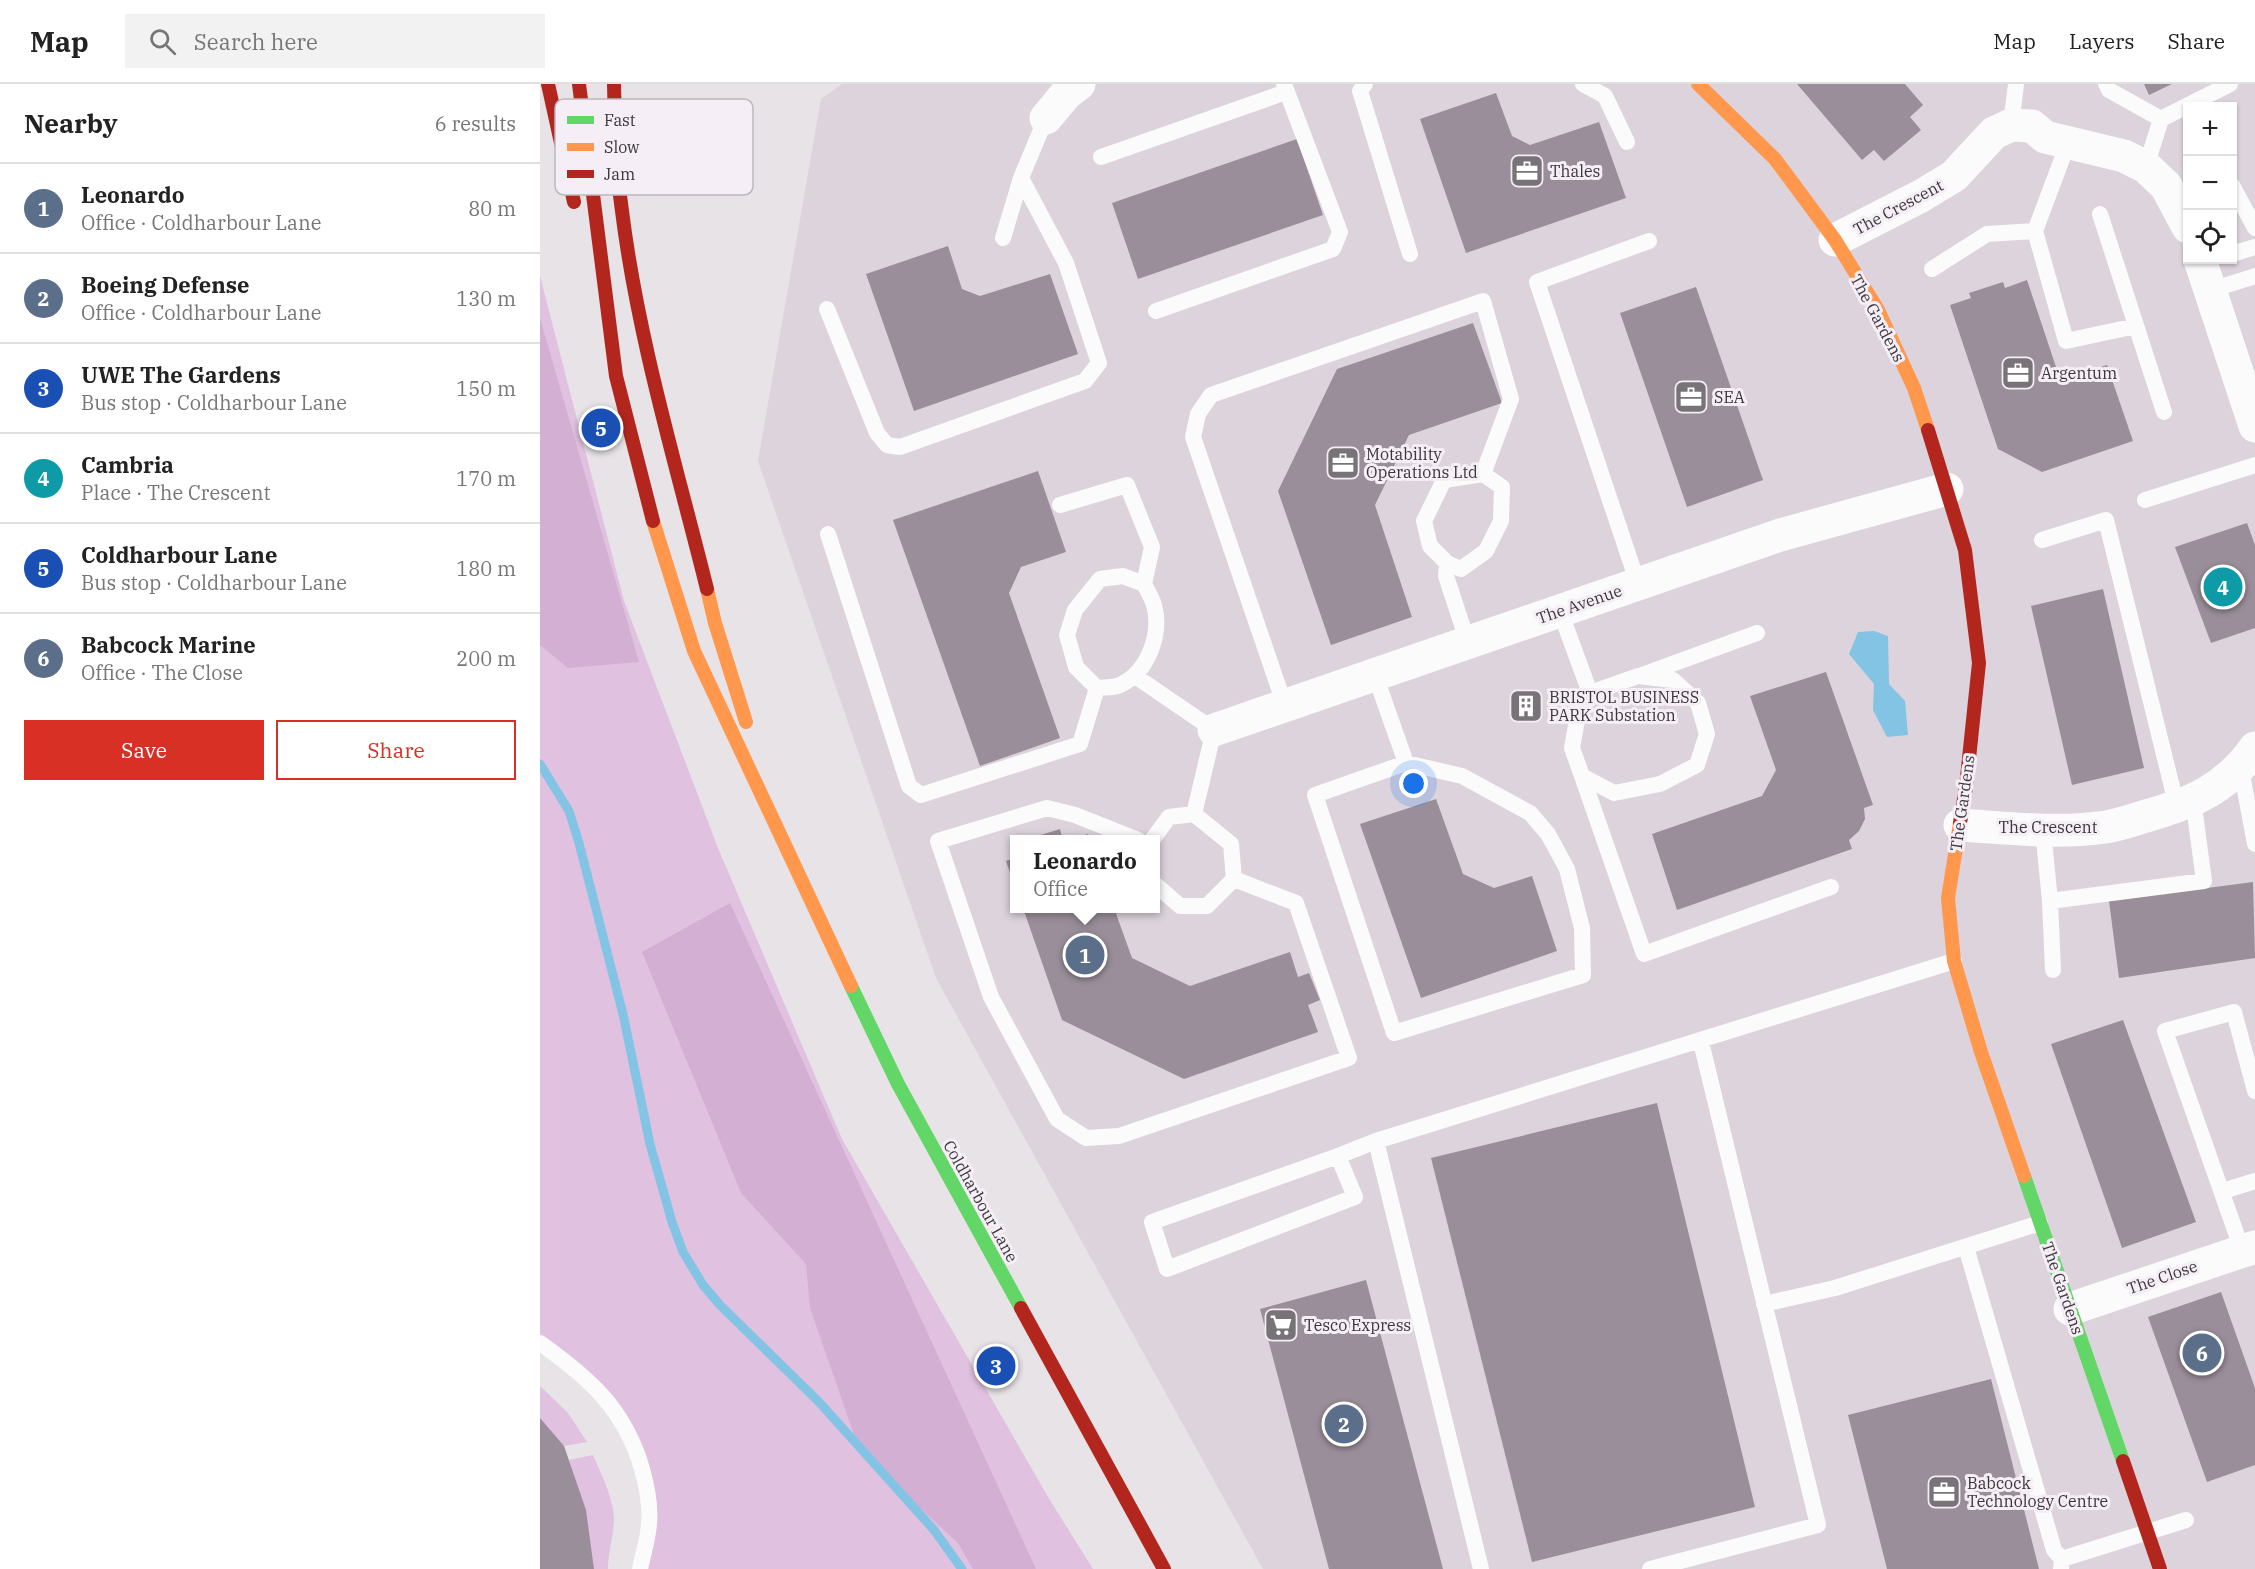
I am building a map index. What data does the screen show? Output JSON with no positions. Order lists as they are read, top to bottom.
{
  "streets": {
    "street": [
      "The Crescent",
      "The Gardens",
      "The Avenue",
      "Coldharbour Lane",
      "The Close"
    ]
  },
  "crossings": [
    ["The Crescent", "The Gardens"],
    ["The Gardens", "The Avenue"],
    ["The Gardens", "The Close"]
  ],
  "places": {
    "office": [
      "Thales",
      "Argentum",
      "SEA",
      "Motability Operations Ltd",
      "Babcock Technology Centre"
    ],
    "building": ["BRISTOL BUSINESS PARK Substation"],
    "supermarket": ["Tesco Express"]
  },
  "legend": ["Fast", "Slow", "Jam"],
  "page": {
    "header": "Map",
    "search": "Search here",
    "nav": ["Map", "Layers", "Share"],
    "heading": ["Nearby", "6 results"],
    "map_buttons": ["+", "−"],
    "list": [
      {
        "mark": "1",
        "name": "Leonardo",
        "note": "Office · Coldharbour Lane",
        "value": "80 m"
      },
      {
        "mark": "2",
        "name": "Boeing Defense",
        "note": "Office · Coldharbour Lane",
        "value": "130 m"
      },
      {
        "mark": "3",
        "name": "UWE The Gardens",
        "note": "Bus stop · Coldharbour Lane",
        "value": "150 m"
      },
      {
        "mark": "4",
        "name": "Cambria",
        "note": "Place · The Crescent",
        "value": "170 m"
      },
      {
        "mark": "5",
        "name": "Coldharbour Lane",
        "note": "Bus stop · Coldharbour Lane",
        "value": "180 m"
      },
      {
        "mark": "6",
        "name": "Babcock Marine",
        "note": "Office · The Close",
        "value": "200 m"
      }
    ],
    "pins": [
      "5",
      "4",
      "1",
      "6",
      "3",
      "2"
    ],
    "buttons": ["Save", "Share"],
    "popup": ["Leonardo", "Office"]
  }
}
